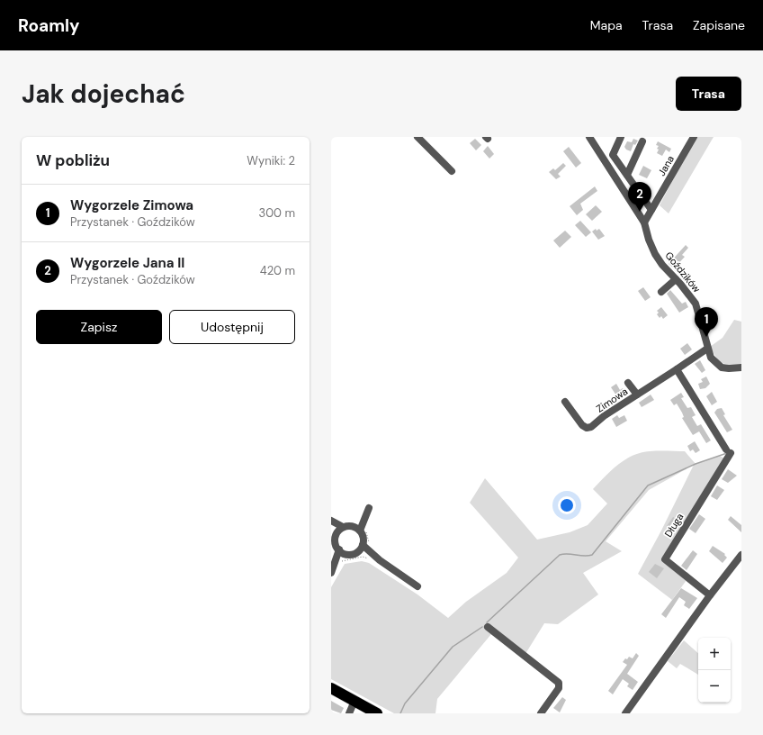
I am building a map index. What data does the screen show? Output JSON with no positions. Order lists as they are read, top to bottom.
{
  "streets": {
    "street": [
      "Jana",
      "Goździków",
      "Zimowa",
      "Długa"
    ]
  },
  "crossings": [
    ["Jana", "Goździków"],
    ["Goździków", "Zimowa"],
    ["Zimowa", "Długa"]
  ],
  "page": {
    "header": "Roamly",
    "nav": ["Mapa", "Trasa", "Zapisane"],
    "buttons": [
      "Trasa",
      ["Zapisz", "Udostępnij"]
    ],
    "title": "Jak dojechać",
    "heading": ["W pobliżu", "Wyniki: 2"],
    "pins": ["2", "1"],
    "list": [
      {
        "mark": "1",
        "name": "Wygorzele Zimowa",
        "note": "Przystanek · Goździków",
        "value": "300 m"
      },
      {
        "mark": "2",
        "name": "Wygorzele Jana II",
        "note": "Przystanek · Goździków",
        "value": "420 m"
      }
    ],
    "map_buttons": ["+", "−"]
  }
}
